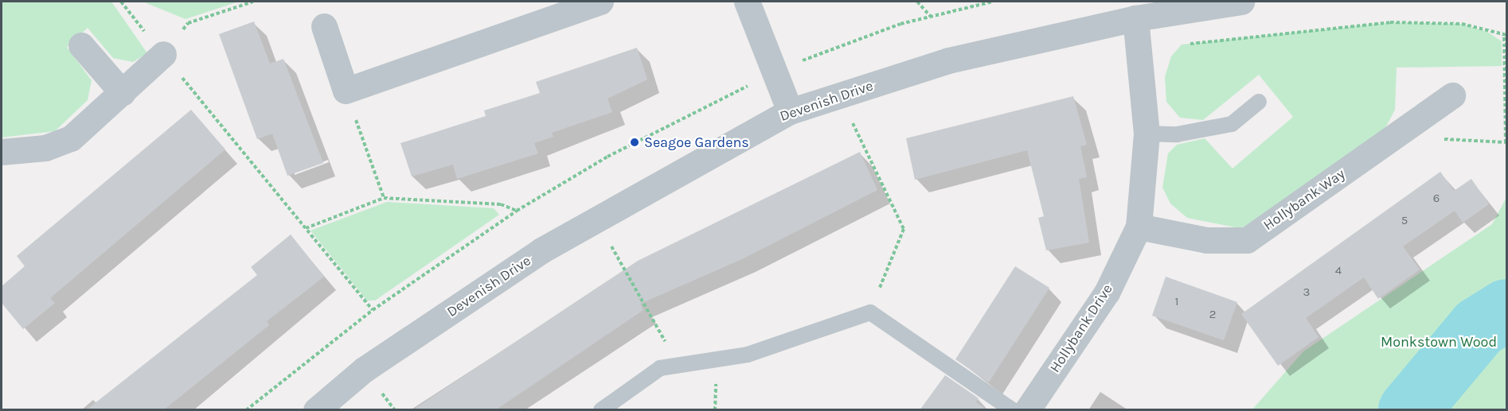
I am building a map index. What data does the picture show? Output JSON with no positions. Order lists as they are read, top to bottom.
{
  "streets": {
    "street": ["Devenish Drive", "Hollybank Way", "Hollybank Drive"]
  },
  "crossings": [
    ["Devenish Drive", "Hollybank Drive"],
    ["Hollybank Way", "Hollybank Drive"]
  ],
  "parks": ["Monkstown Wood"],
  "places": ["Seagoe Gardens"],
  "house_numbers": [
    "6",
    "5",
    "4",
    "3",
    "1",
    "2"
  ]
}
